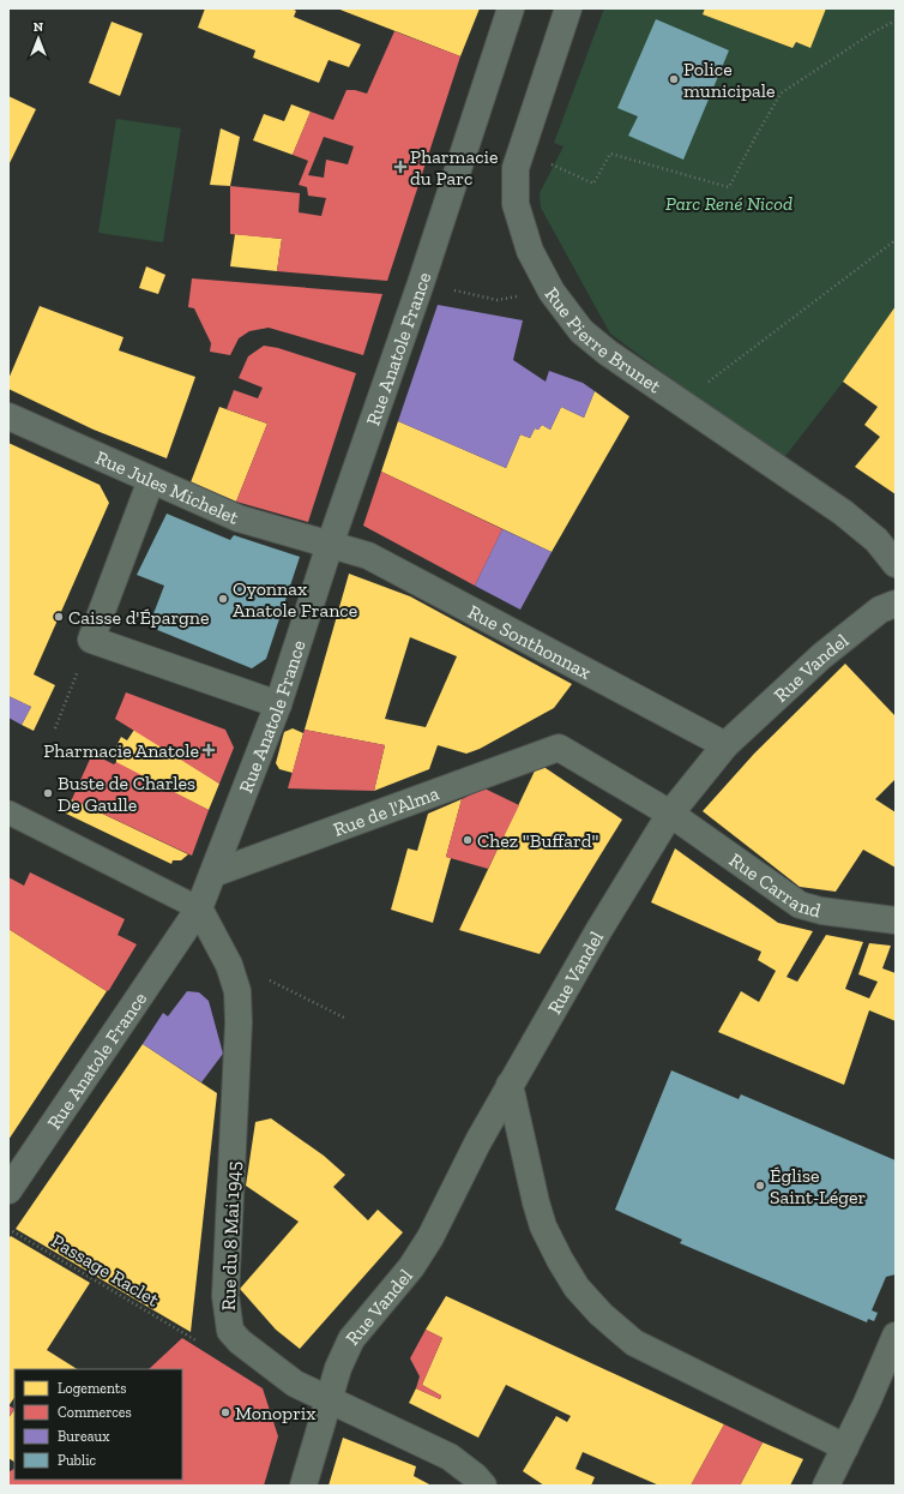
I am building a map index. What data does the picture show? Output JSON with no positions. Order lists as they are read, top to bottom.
{
  "streets": {
    "main road": [
      "Rue Pierre Brunet",
      "Rue Anatole France",
      "Rue Jules Michelet",
      "Rue Sonthonnax",
      "Rue Vandel"
    ],
    "street": ["Rue de l'Alma", "Rue Carrand", "Rue du 8 Mai 1945"],
    "path": ["Passage Raclet"]
  },
  "crossings": [
    ["Rue Anatole France", "Rue Jules Michelet"],
    ["Rue Anatole France", "Rue Sonthonnax"],
    ["Rue Anatole France", "Rue de l'Alma"],
    ["Rue Anatole France", "Rue du 8 Mai 1945"],
    ["Rue Jules Michelet", "Rue Sonthonnax"],
    ["Rue Sonthonnax", "Rue Vandel"],
    ["Rue Vandel", "Rue Carrand"],
    ["Rue Vandel", "Rue du 8 Mai 1945"],
    ["Rue de l'Alma", "Rue Carrand"]
  ],
  "parks": ["Parc René Nicod"],
  "places": {
    "other": [
      "Police municipale",
      "Oyonnax Anatole France",
      "Caisse d'Épargne",
      "Buste de Charles De Gaulle",
      "Chez \"Buffard\"",
      "Église Saint-Léger",
      "Monoprix"
    ],
    "health": ["Pharmacie du Parc", "Pharmacie Anatole"]
  },
  "legend": [
    "Logements",
    "Commerces",
    "Bureaux",
    "Public"
  ],
  "north": "top"
}
